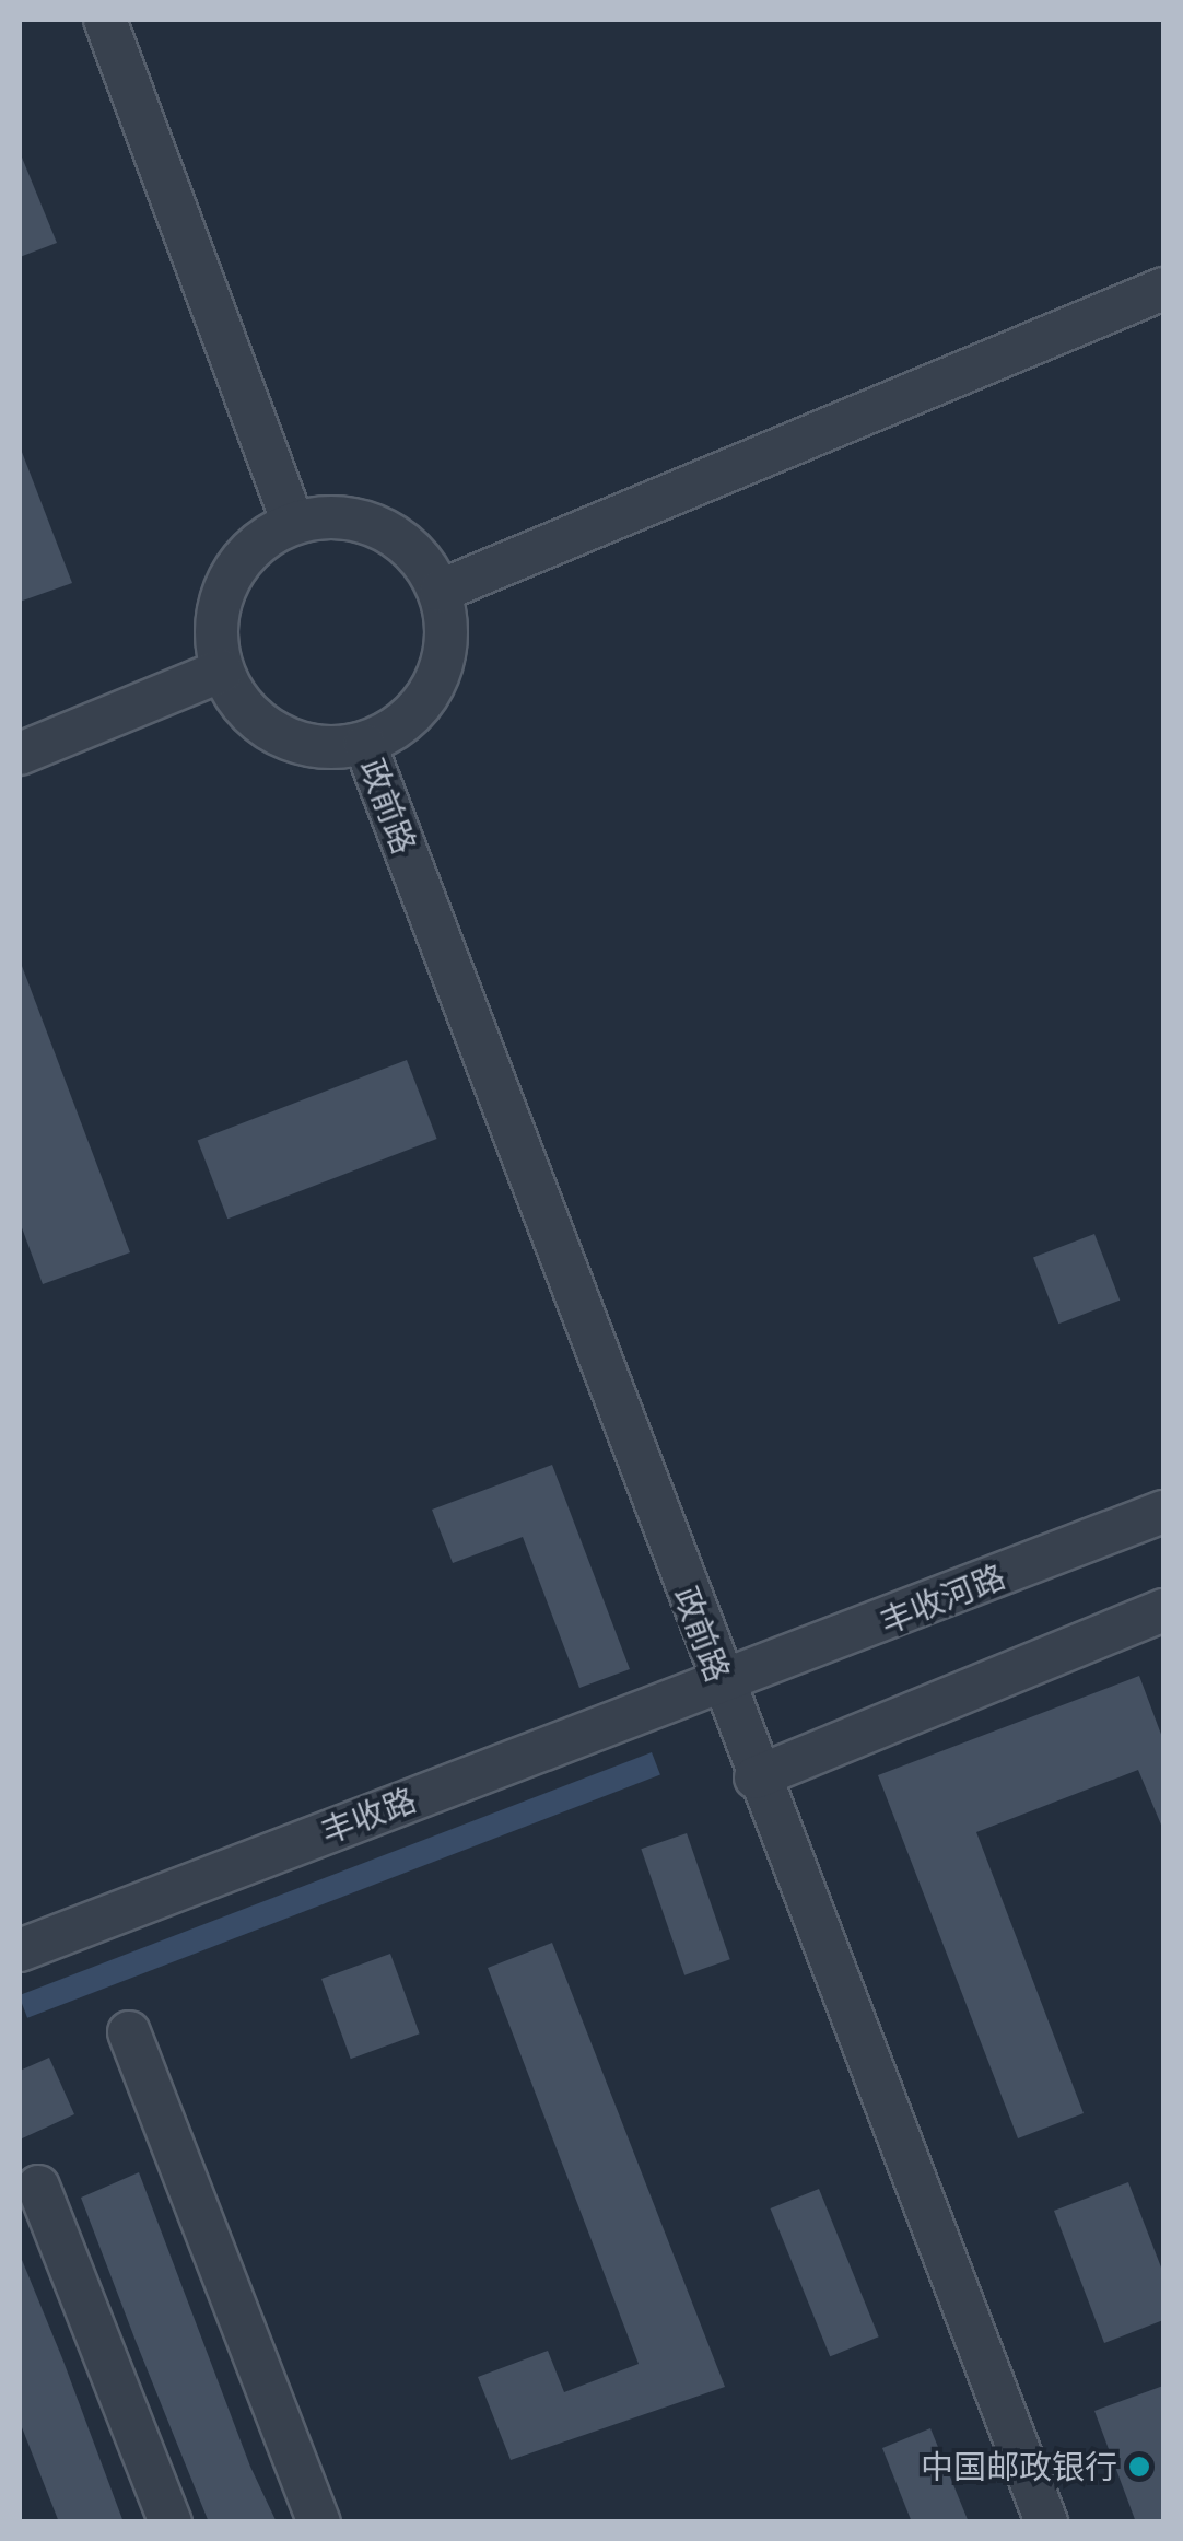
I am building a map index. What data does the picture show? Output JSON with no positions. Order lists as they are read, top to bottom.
{
  "streets": {
    "street": ["政前路", "丰收河路", "丰收路"]
  },
  "crossings": [
    ["政前路", "丰收河路"],
    ["政前路", "丰收路"],
    ["丰收河路", "丰收路"]
  ],
  "places": ["中国邮政银行"]
}
